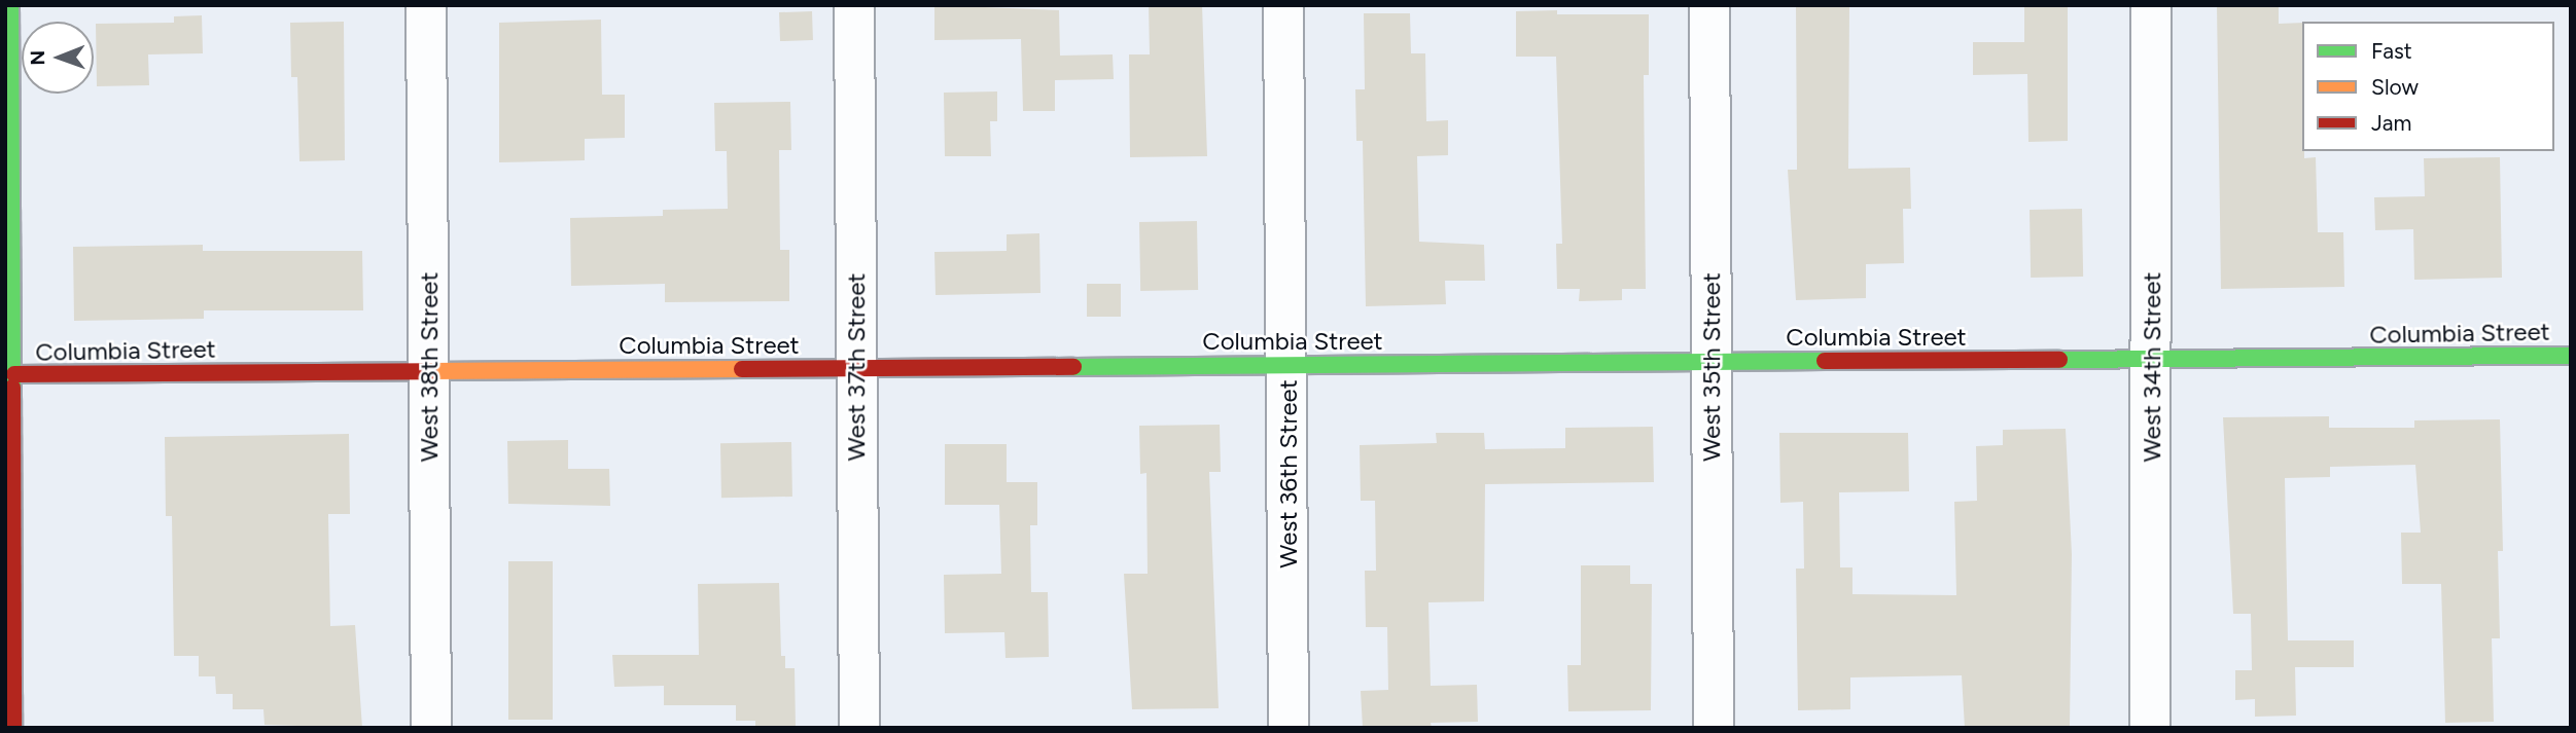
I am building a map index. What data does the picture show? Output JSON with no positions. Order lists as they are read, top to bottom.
{
  "streets": {
    "street": [
      "Columbia Street",
      "West 38th Street",
      "West 37th Street",
      "West 35th Street",
      "West 34th Street",
      "West 36th Street"
    ]
  },
  "crossings": [
    ["Columbia Street", "West 38th Street"],
    ["Columbia Street", "West 37th Street"],
    ["Columbia Street", "West 35th Street"],
    ["Columbia Street", "West 34th Street"],
    ["Columbia Street", "West 36th Street"]
  ],
  "legend": ["Fast", "Slow", "Jam"],
  "north": "left"
}
